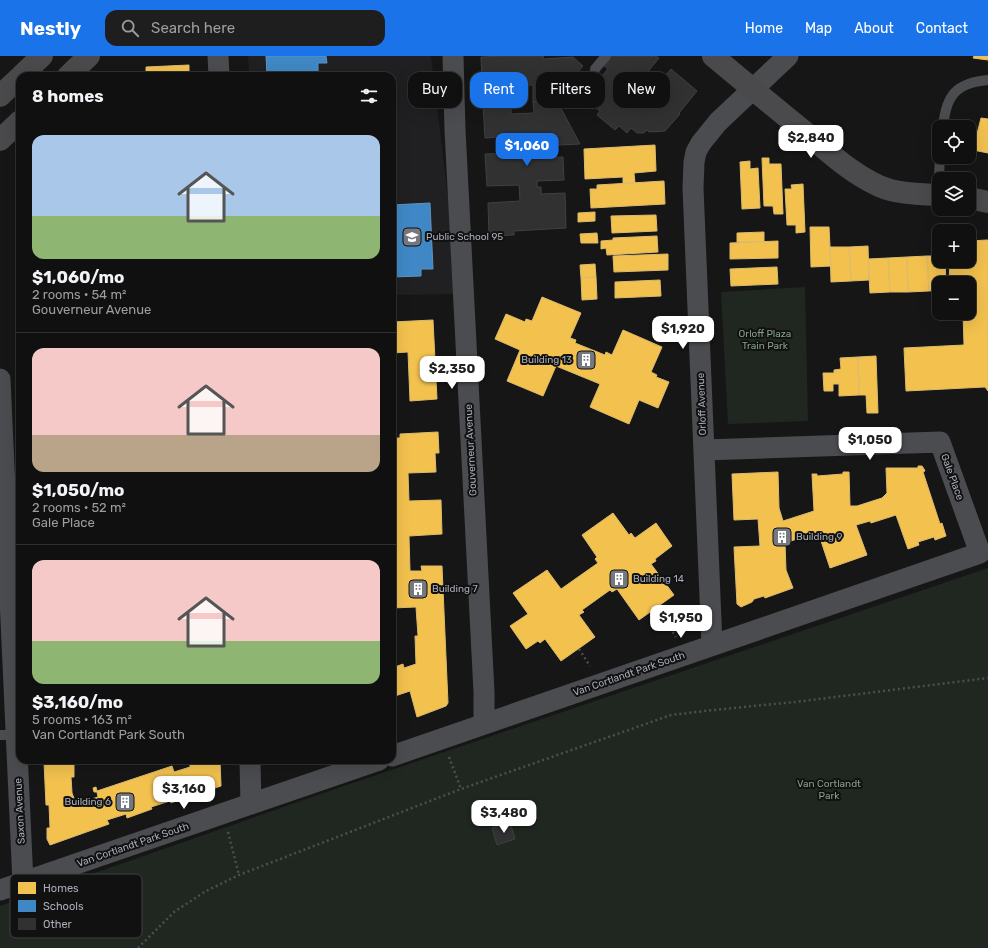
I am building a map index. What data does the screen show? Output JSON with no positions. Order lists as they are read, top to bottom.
{
  "streets": {
    "street": [
      "Orloff Avenue",
      "Gouverneur Avenue",
      "Gale Place",
      "Van Cortlandt Park South",
      "Saxon Avenue"
    ]
  },
  "crossings": [
    ["Orloff Avenue", "Gale Place"],
    ["Orloff Avenue", "Van Cortlandt Park South"],
    ["Gouverneur Avenue", "Van Cortlandt Park South"],
    ["Gale Place", "Van Cortlandt Park South"]
  ],
  "parks": ["Orloff Plaza Train Park", "Van Cortlandt Park"],
  "places": {
    "school or university": ["Public School 95"],
    "building": [
      "Building 13",
      "Building 9",
      "Building 14",
      "Building 7",
      "Building 6"
    ]
  },
  "legend": ["Homes", "Schools", "Other"],
  "page": {
    "header": "Nestly",
    "search": "Search here",
    "nav": [
      "Home",
      "Map",
      "About",
      "Contact"
    ],
    "chip": [
      "Buy",
      "Rent",
      "Filters",
      "New"
    ],
    "heading": "8 homes",
    "map_buttons": ["+", "−"],
    "list": [
      {
        "name": "$1,060/mo",
        "note": "2 rooms · 54 m² · Gouverneur Avenue"
      },
      {
        "name": "$1,050/mo",
        "note": "2 rooms · 52 m² · Gale Place"
      },
      {
        "name": "$3,160/mo",
        "note": "5 rooms · 163 m² · Van Cortlandt Park South"
      }
    ],
    "price": [
      "$2,840",
      "$1,060",
      "$1,920",
      "$2,350",
      "$1,050",
      "$1,950",
      "$3,160",
      "$3,480"
    ]
  }
}
